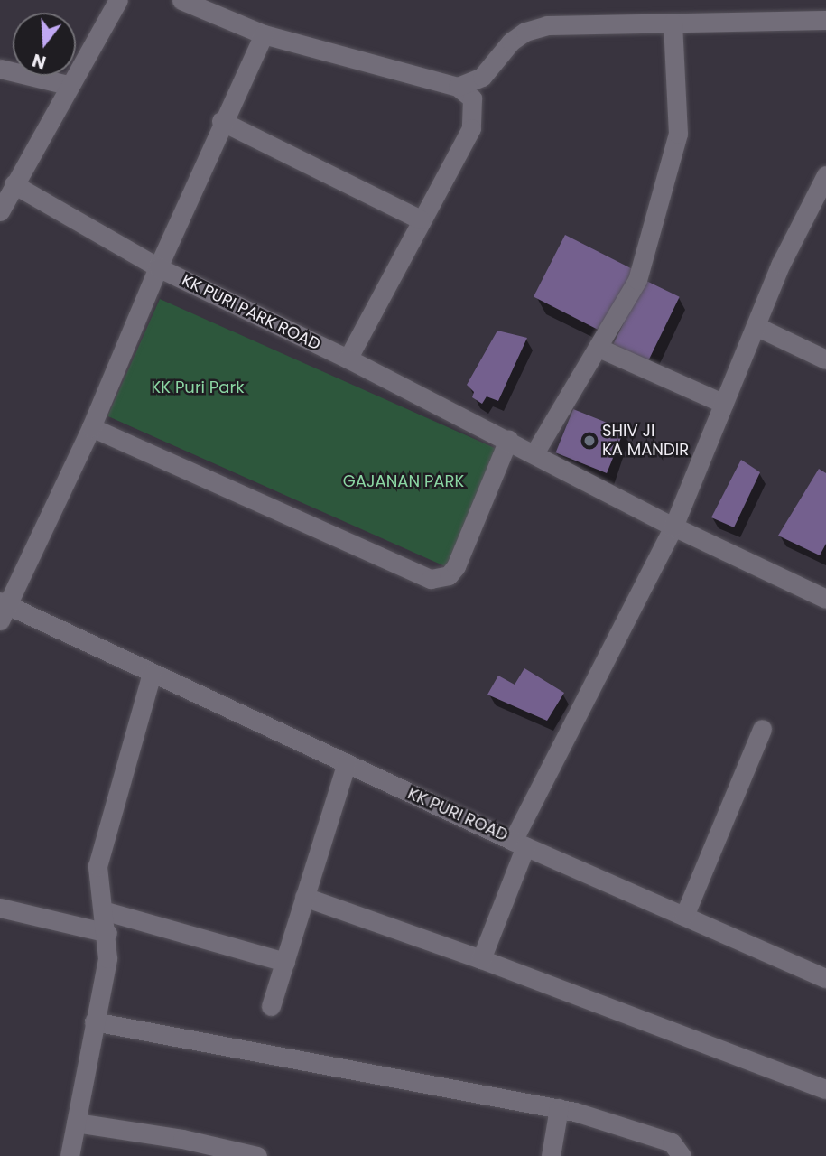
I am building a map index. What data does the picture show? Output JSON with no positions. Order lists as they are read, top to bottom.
{
  "streets": {
    "street": ["KK PURI PARK ROAD", "KK PURI ROAD"]
  },
  "crossings": [
    ["KK PURI PARK ROAD", "KK PURI ROAD"]
  ],
  "parks": ["KK Puri Park", "GAJANAN PARK"],
  "places": ["SHIV JI KA MANDIR"],
  "north": "bottom"
}
